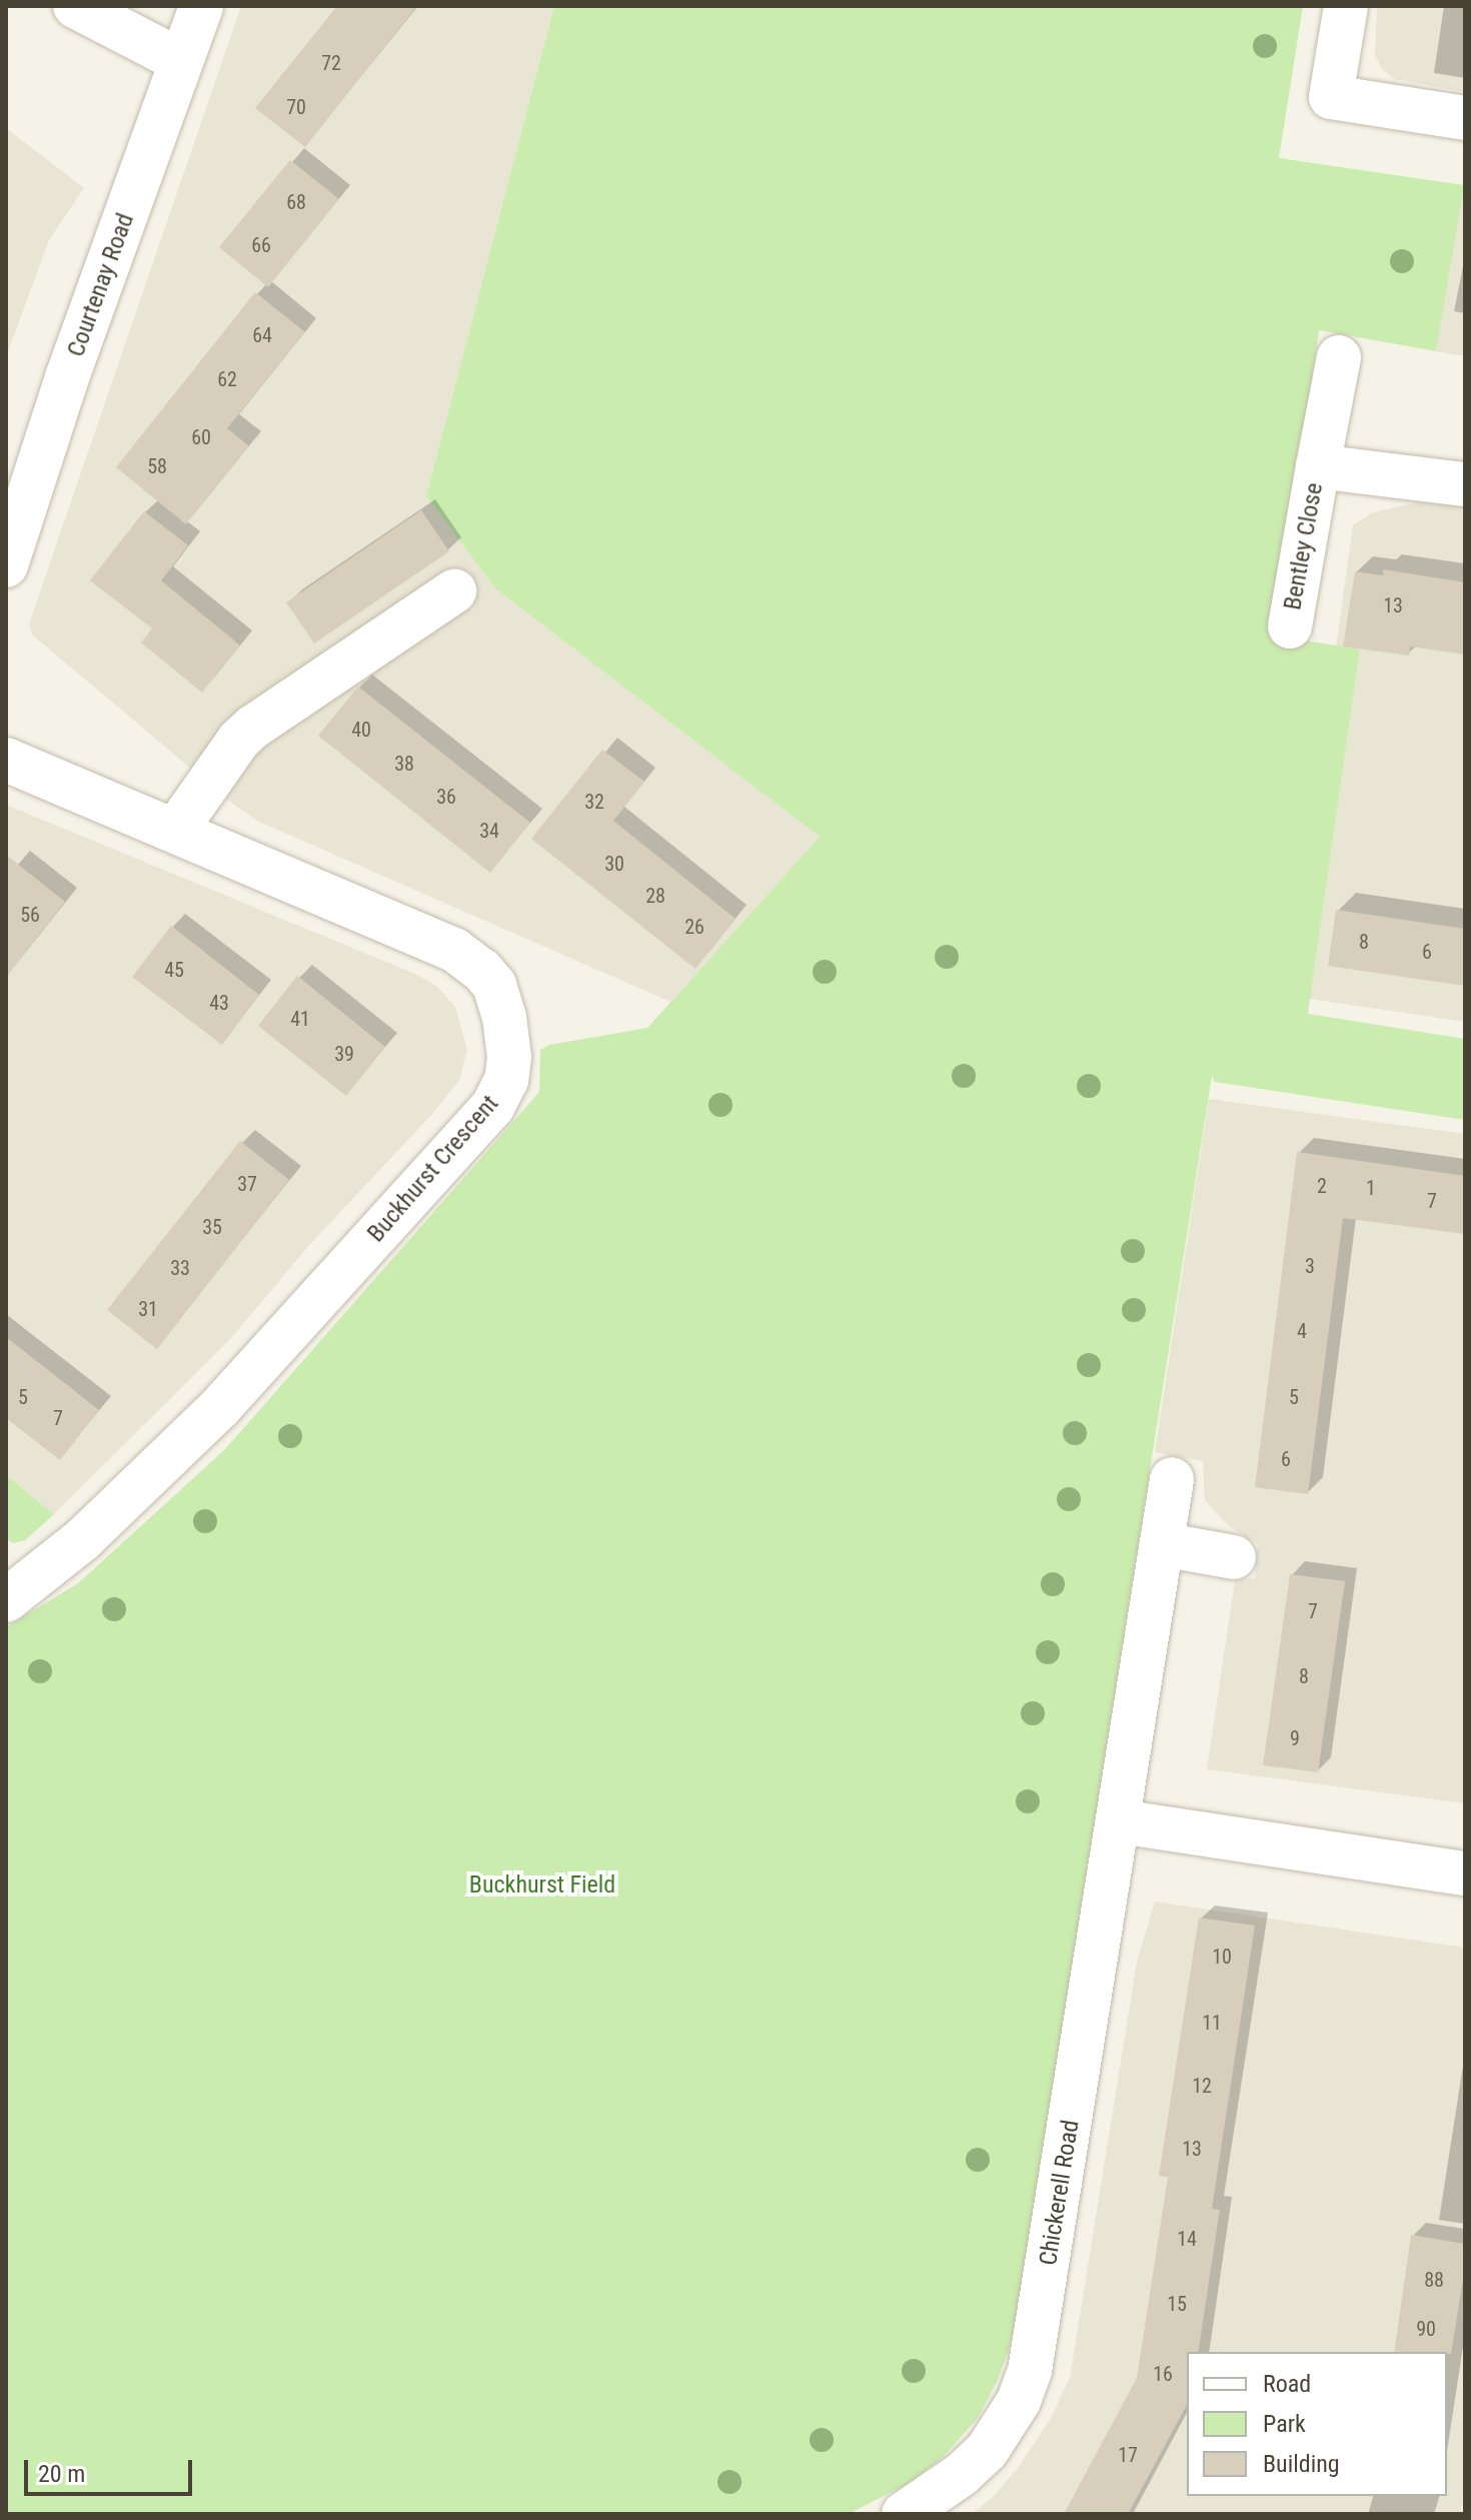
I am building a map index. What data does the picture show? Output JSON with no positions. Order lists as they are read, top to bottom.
{
  "streets": {
    "street": [
      "Courtenay Road",
      "Bentley Close",
      "Buckhurst Crescent",
      "Chickerell Road"
    ]
  },
  "parks": ["Buckhurst Field"],
  "house_numbers": [
    "72",
    "70",
    "68",
    "66",
    "64",
    "62",
    "60",
    "58",
    "13",
    "40",
    "38",
    "36",
    "32",
    "34",
    "30",
    "28",
    "56",
    "26",
    "8",
    "6",
    "45",
    "43",
    "41",
    "39",
    "37",
    "2",
    "1",
    "7",
    "35",
    "3",
    "33",
    "31",
    "4",
    "5",
    "5",
    "7",
    "6",
    "7",
    "8",
    "9",
    "10",
    "11",
    "12",
    "13",
    "14",
    "88",
    "15",
    "90",
    "16",
    "17"
  ],
  "legend": ["Road", "Park", "Building"],
  "scale_bar": "20 m"
}
